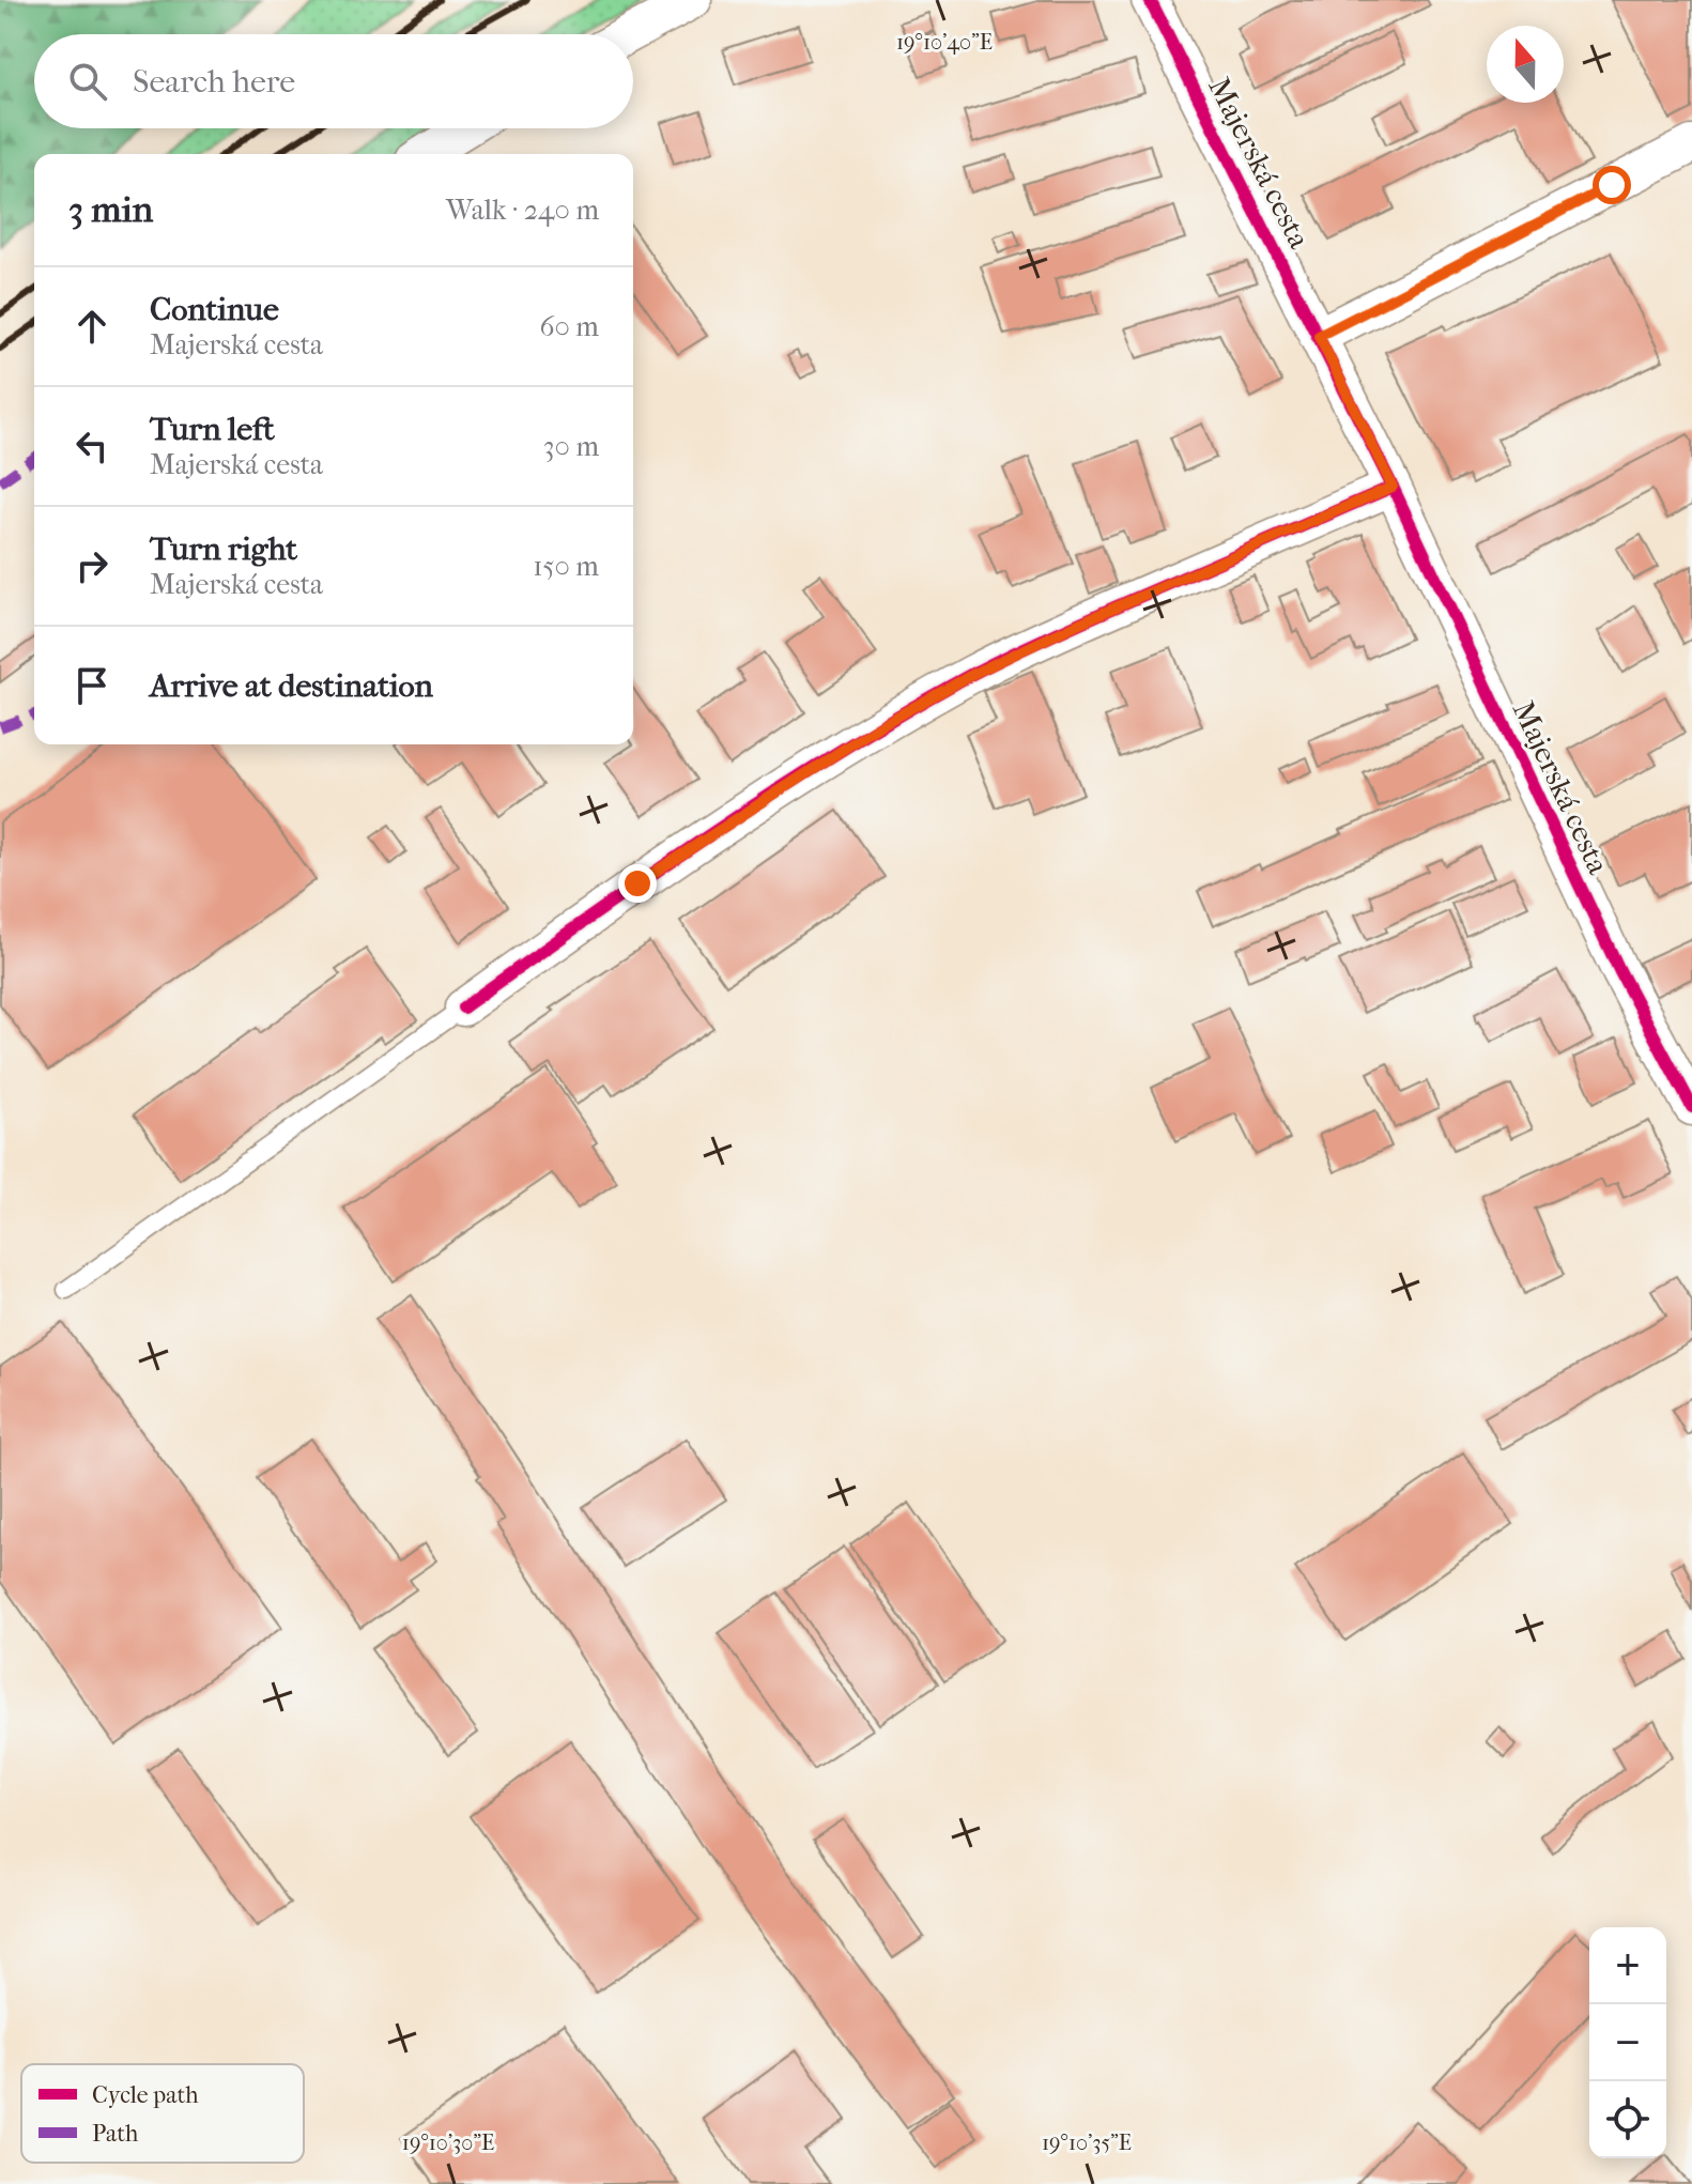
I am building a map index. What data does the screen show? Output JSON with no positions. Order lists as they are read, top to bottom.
{
  "streets": {
    "street": ["Majerská cesta"]
  },
  "legend": ["Cycle path", "Path"],
  "north": "top",
  "page": {
    "search": "Search here",
    "heading": ["3 min", "Walk · 240 m"],
    "list": [
      ["Continue", "Majerská cesta", "60 m"],
      ["Turn left", "Majerská cesta", "30 m"],
      ["Turn right", "Majerská cesta", "150 m"],
      "Arrive at destination"
    ],
    "map_buttons": ["+", "−"]
  },
  "coordinates": ["19°10'40\"E", "19°10'30\"E", "19°10'35\"E"]
}
